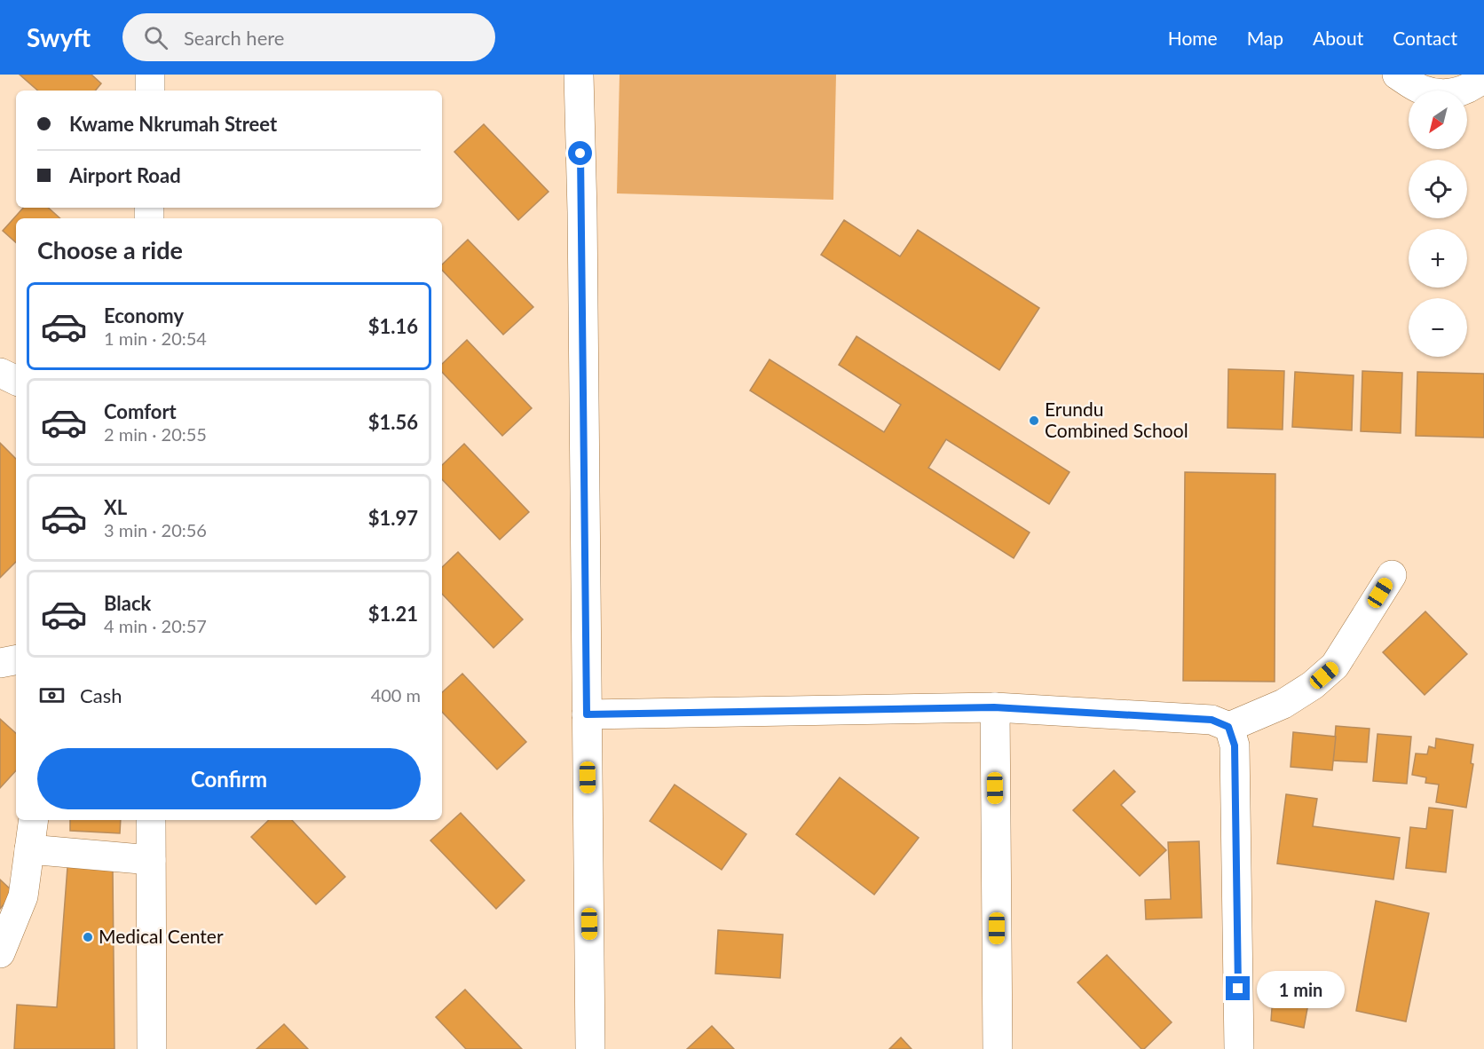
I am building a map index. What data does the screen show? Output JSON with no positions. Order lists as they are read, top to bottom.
{
  "places": ["Erundu Combined School", "Medical Center"],
  "north": "bottom left",
  "page": {
    "header": "Swyft",
    "search": "Search here",
    "nav": [
      "Home",
      "Map",
      "About",
      "Contact"
    ],
    "map_buttons": ["+", "−"],
    "banner": ["Kwame Nkrumah Street", "Airport Road"],
    "heading": "Choose a ride",
    "list": [
      {
        "name": "Economy",
        "note": "1 min · 20:54",
        "value": "$1.16"
      },
      {
        "name": "Comfort",
        "note": "2 min · 20:55",
        "value": "$1.56"
      },
      {
        "name": "XL",
        "note": "3 min · 20:56",
        "value": "$1.97"
      },
      {
        "name": "Black",
        "note": "4 min · 20:57",
        "value": "$1.21"
      }
    ],
    "pay": ["Cash", "400 m"],
    "buttons": "Confirm",
    "bubble": "1 min"
  }
}
